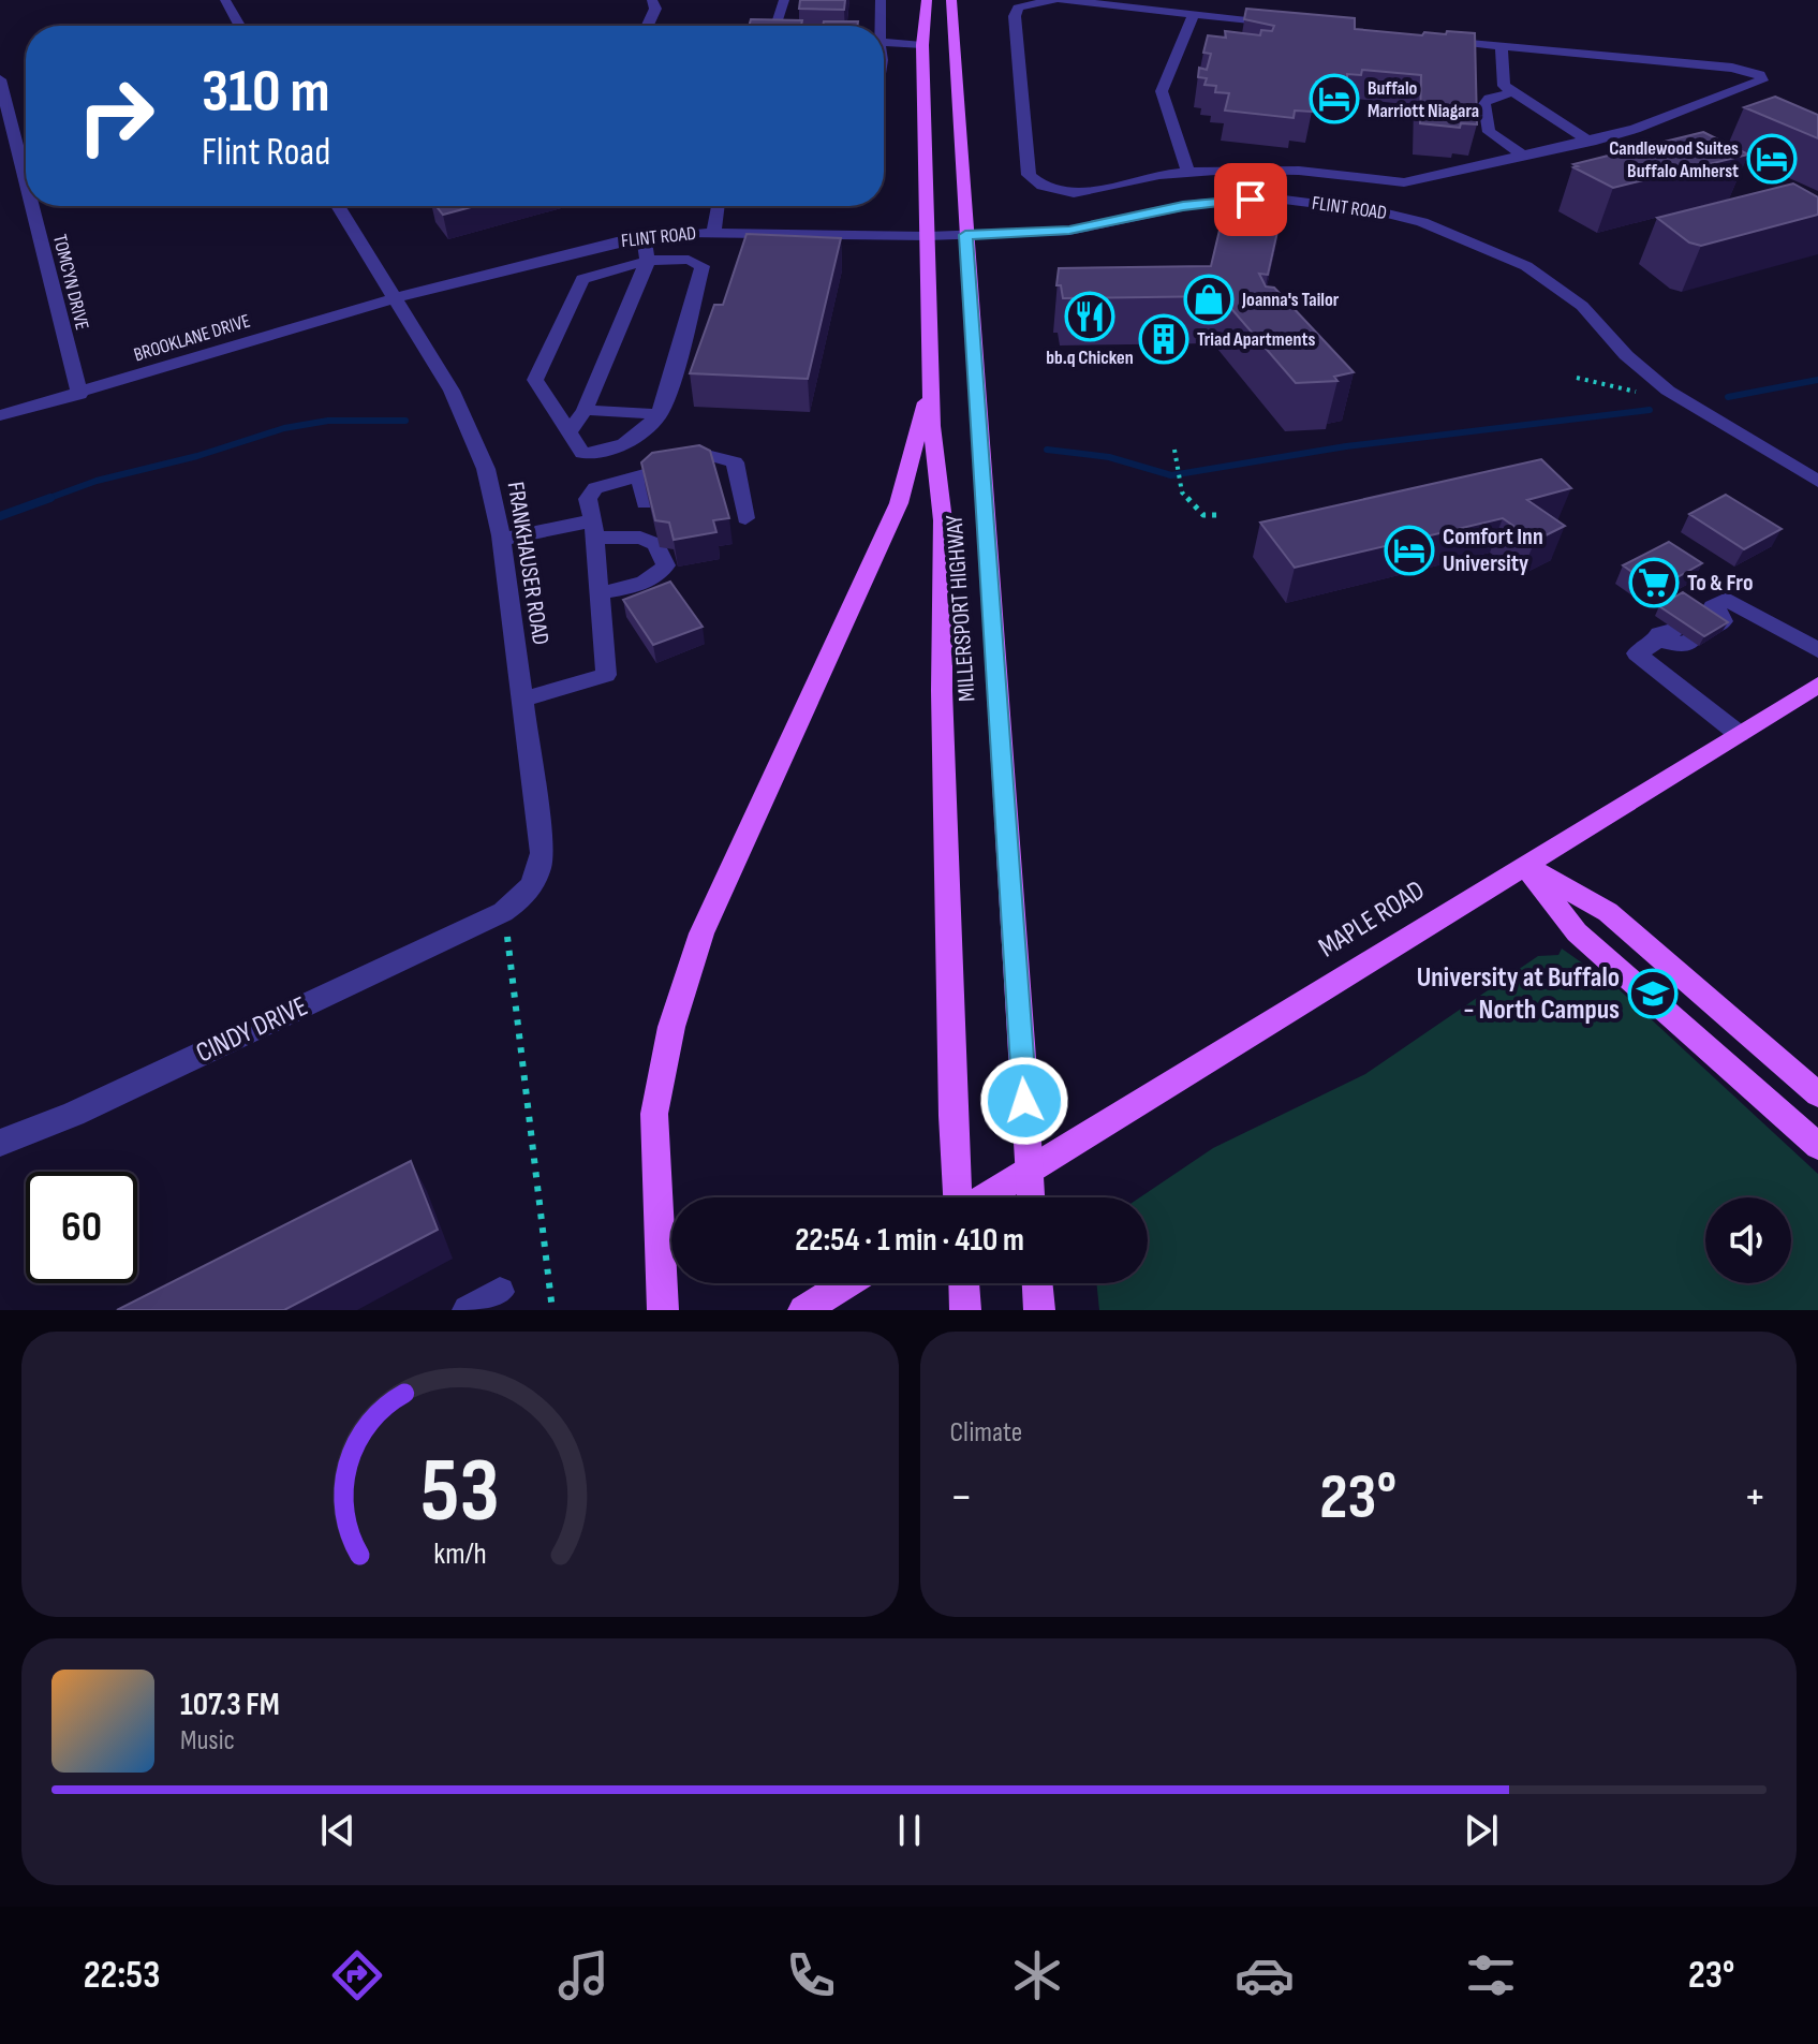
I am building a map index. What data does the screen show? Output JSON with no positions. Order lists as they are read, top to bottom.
{
  "streets": {
    "main road": ["MILLERSPORT HIGHWAY", "MAPLE ROAD"],
    "street": [
      "FLINT ROAD",
      "TOMCYN DRIVE",
      "BROOKLANE DRIVE",
      "FRANKHAUSER ROAD",
      "CINDY DRIVE"
    ]
  },
  "crossings": [
    ["FLINT ROAD", "BROOKLANE DRIVE"],
    ["FLINT ROAD", "FRANKHAUSER ROAD"],
    ["FLINT ROAD", "MILLERSPORT HIGHWAY"],
    ["TOMCYN DRIVE", "BROOKLANE DRIVE"],
    ["BROOKLANE DRIVE", "FRANKHAUSER ROAD"],
    ["FRANKHAUSER ROAD", "CINDY DRIVE"]
  ],
  "places": {
    "hotel": ["Buffalo Marriott Niagara", "Candlewood Suites Buffalo Amherst", "Comfort Inn University"],
    "shop": ["Joanna's Tailor"],
    "restaurant": ["bb.q Chicken"],
    "building": ["Triad Apartments"],
    "supermarket": ["To & Fro"],
    "school or university": ["University at Buffalo - North Campus"]
  },
  "page": {
    "turn": ["310 m", "Flint Road"],
    "limit": "60",
    "trip": "22:54 · 1 min · 410 m",
    "tile": "Climate",
    "heat": ["−", "23°", "+"],
    "song": ["107.3 FM", "Music"],
    "tabs": ["22:53", "23°"],
    "gauge": ["53", "km/h"]
  }
}
